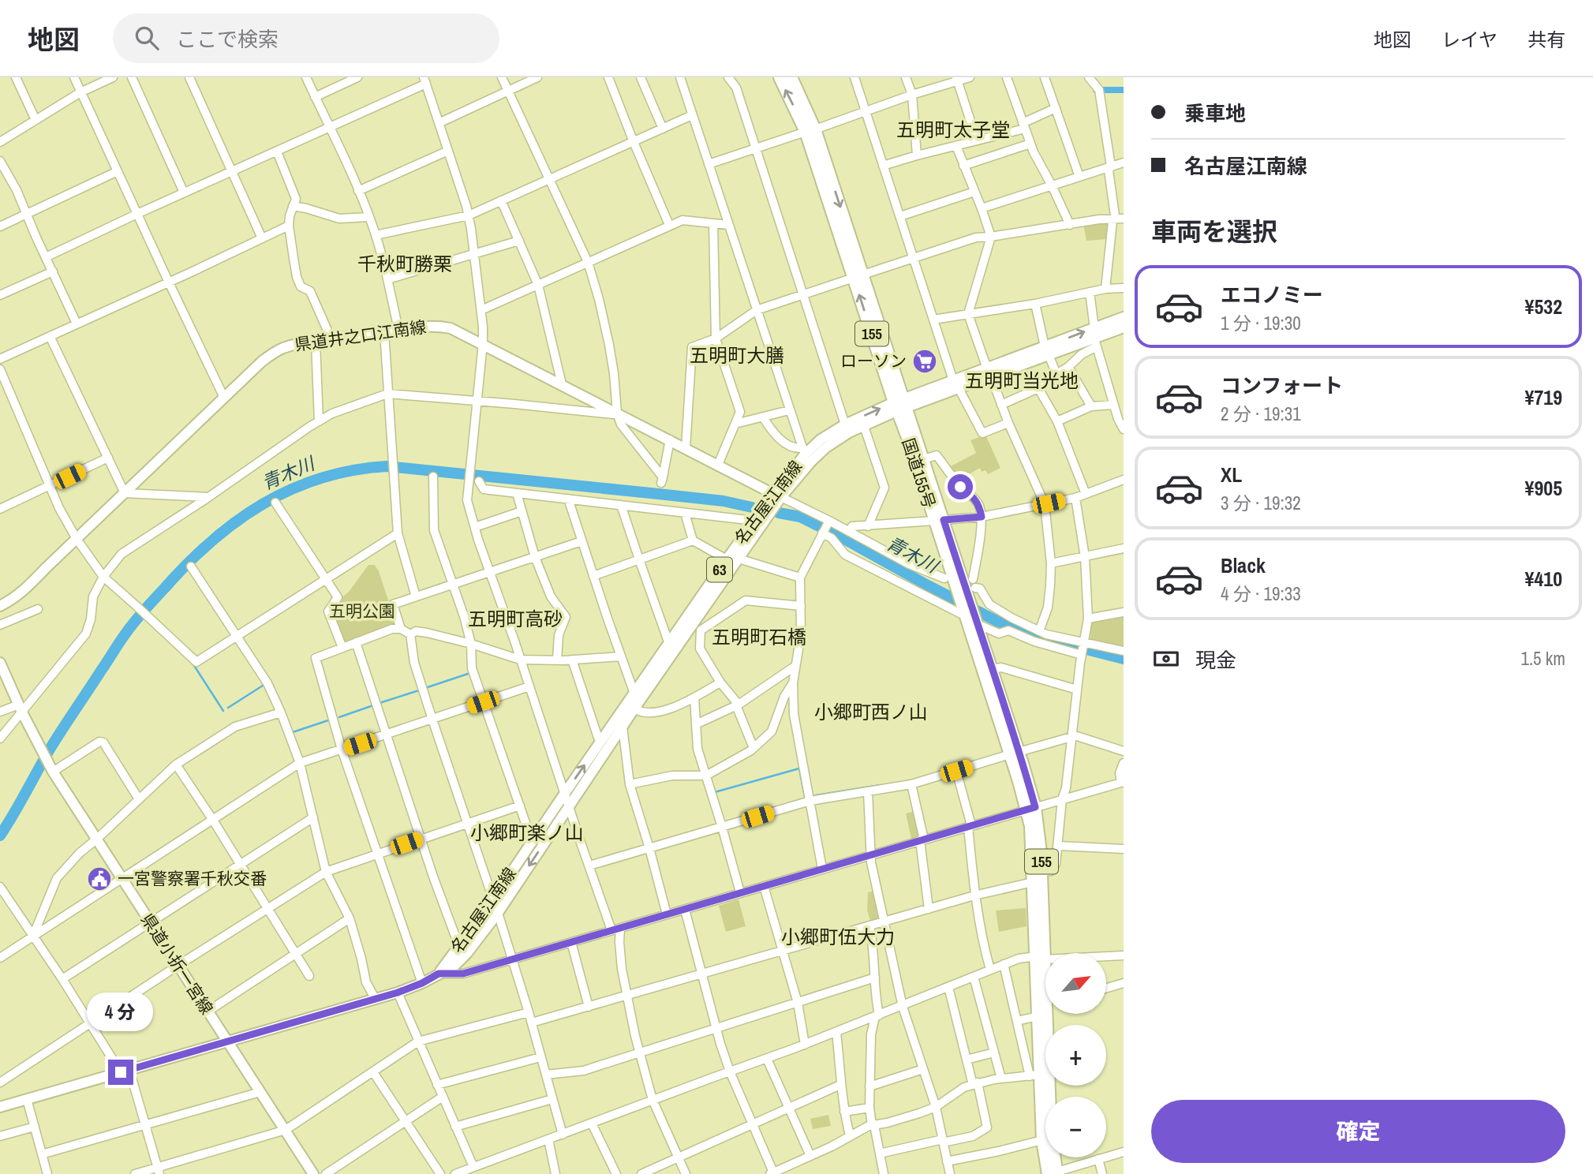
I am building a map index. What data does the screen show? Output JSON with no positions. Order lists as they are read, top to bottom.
{
  "streets": {
    "highway": ["155", "国道155号"],
    "main road": [
      "県道井之口江南線",
      "名古屋江南線",
      "63",
      "県道小折一宮線"
    ]
  },
  "crossings": [
    ["県道井之口江南線", "名古屋江南線"],
    ["国道155号", "名古屋江南線"],
    ["名古屋江南線", "県道小折一宮線"]
  ],
  "districts": [
    "五明町太子堂",
    "千秋町勝栗",
    "五明町大膳",
    "五明町当光地",
    "五明町高砂",
    "五明町石橋",
    "小郷町西ノ山",
    "小郷町楽ノ山",
    "小郷町伍大力"
  ],
  "water": ["青木川"],
  "parks": ["五明公園"],
  "places": {
    "supermarket": ["ローソン"],
    "public building": ["一宮警察署千秋交番"]
  },
  "north": "top right",
  "page": {
    "header": "地図",
    "search": "ここで検索",
    "nav": ["地図", "レイヤ", "共有"],
    "banner": ["乗車地", "名古屋江南線"],
    "heading": "車両を選択",
    "list": [
      {
        "name": "エコノミー",
        "note": "1 分 · 19:30",
        "value": "¥532"
      },
      {
        "name": "コンフォート",
        "note": "2 分 · 19:31",
        "value": "¥719"
      },
      {
        "name": "XL",
        "note": "3 分 · 19:32",
        "value": "¥905"
      },
      {
        "name": "Black",
        "note": "4 分 · 19:33",
        "value": "¥410"
      }
    ],
    "pay": ["現金", "1.5 km"],
    "map_buttons": ["+", "−"],
    "bubble": "4 分",
    "buttons": "確定"
  }
}
